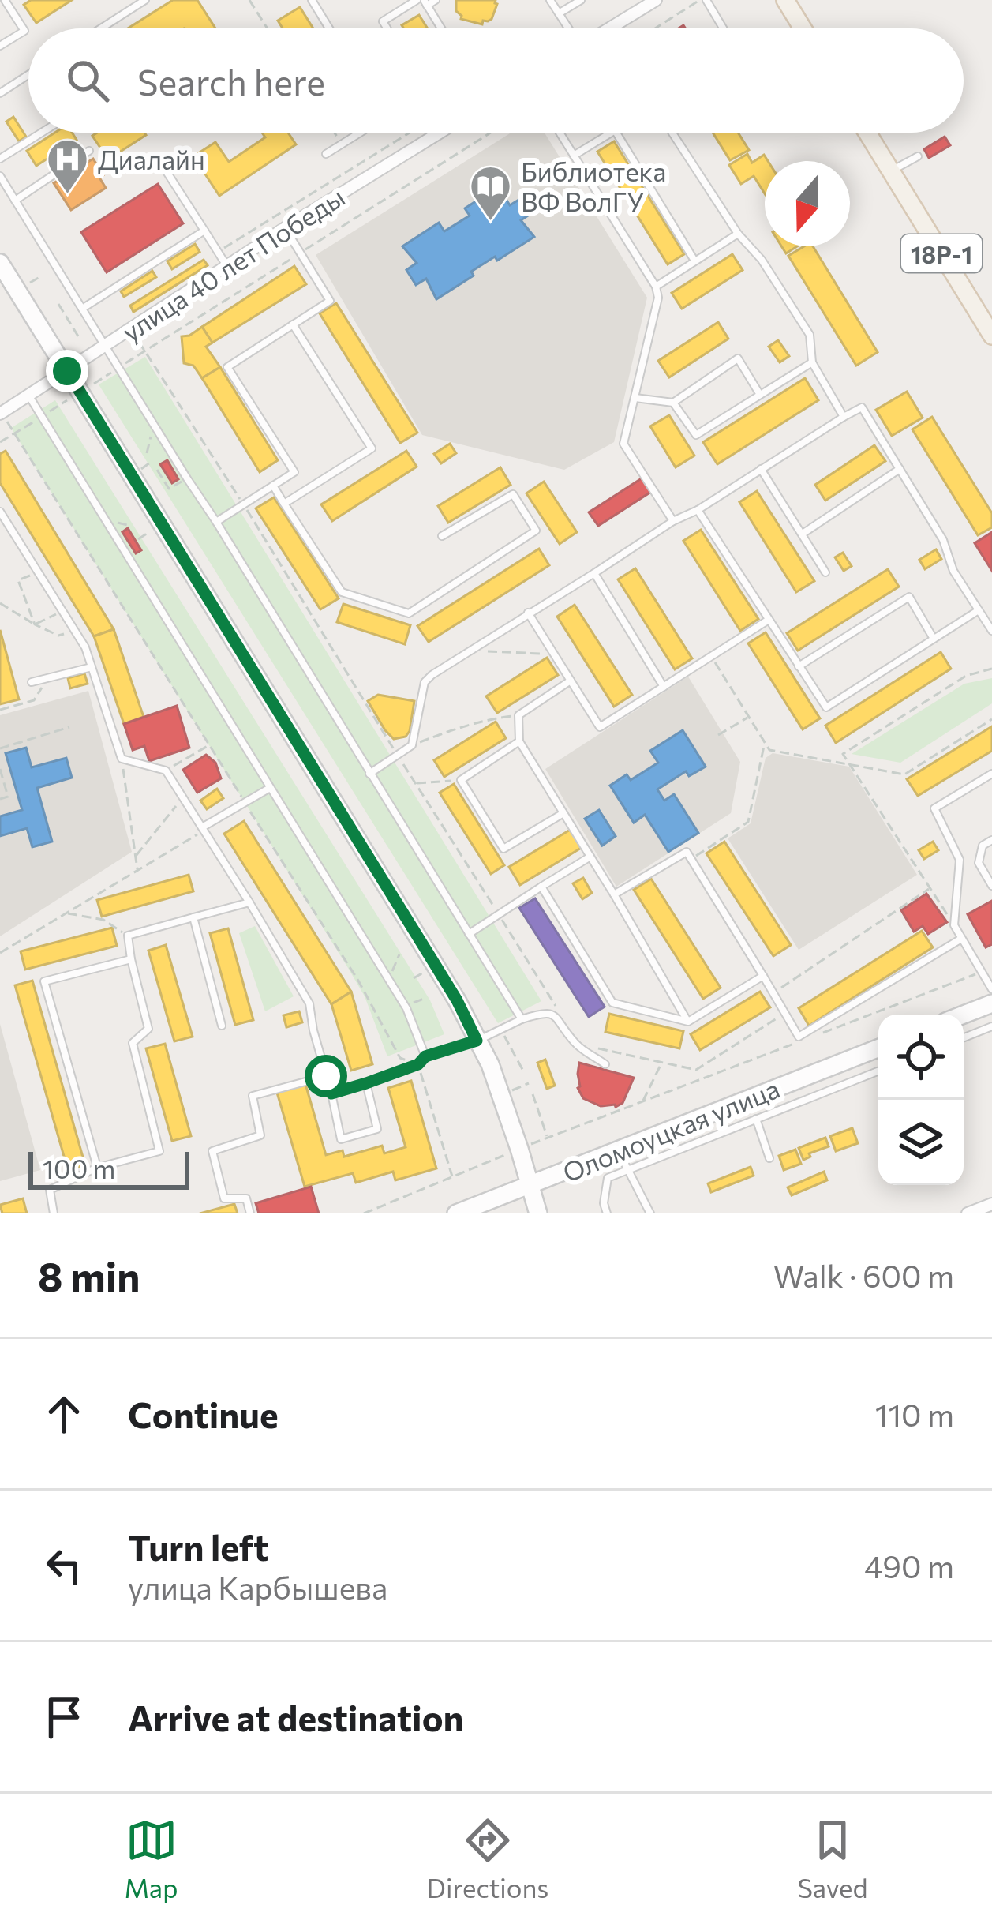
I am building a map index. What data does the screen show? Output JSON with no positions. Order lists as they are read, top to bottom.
{
  "streets": {
    "main road": ["18Р-1"],
    "street": ["улица 40 лет Победы", "Оломоуцкая улица"]
  },
  "places": {
    "hospital": ["Диалайн"],
    "library": ["Библиотека ВФ ВолГУ"]
  },
  "scale_bar": "100 m",
  "north": "bottom",
  "page": {
    "search": "Search here",
    "scale": "100 m",
    "heading": ["8 min", "Walk · 600 m"],
    "list": [
      ["Continue", "110 m"],
      ["Turn left", "улица Карбышева", "490 m"],
      "Arrive at destination"
    ],
    "nav": ["Map", "Directions", "Saved"]
  }
}
